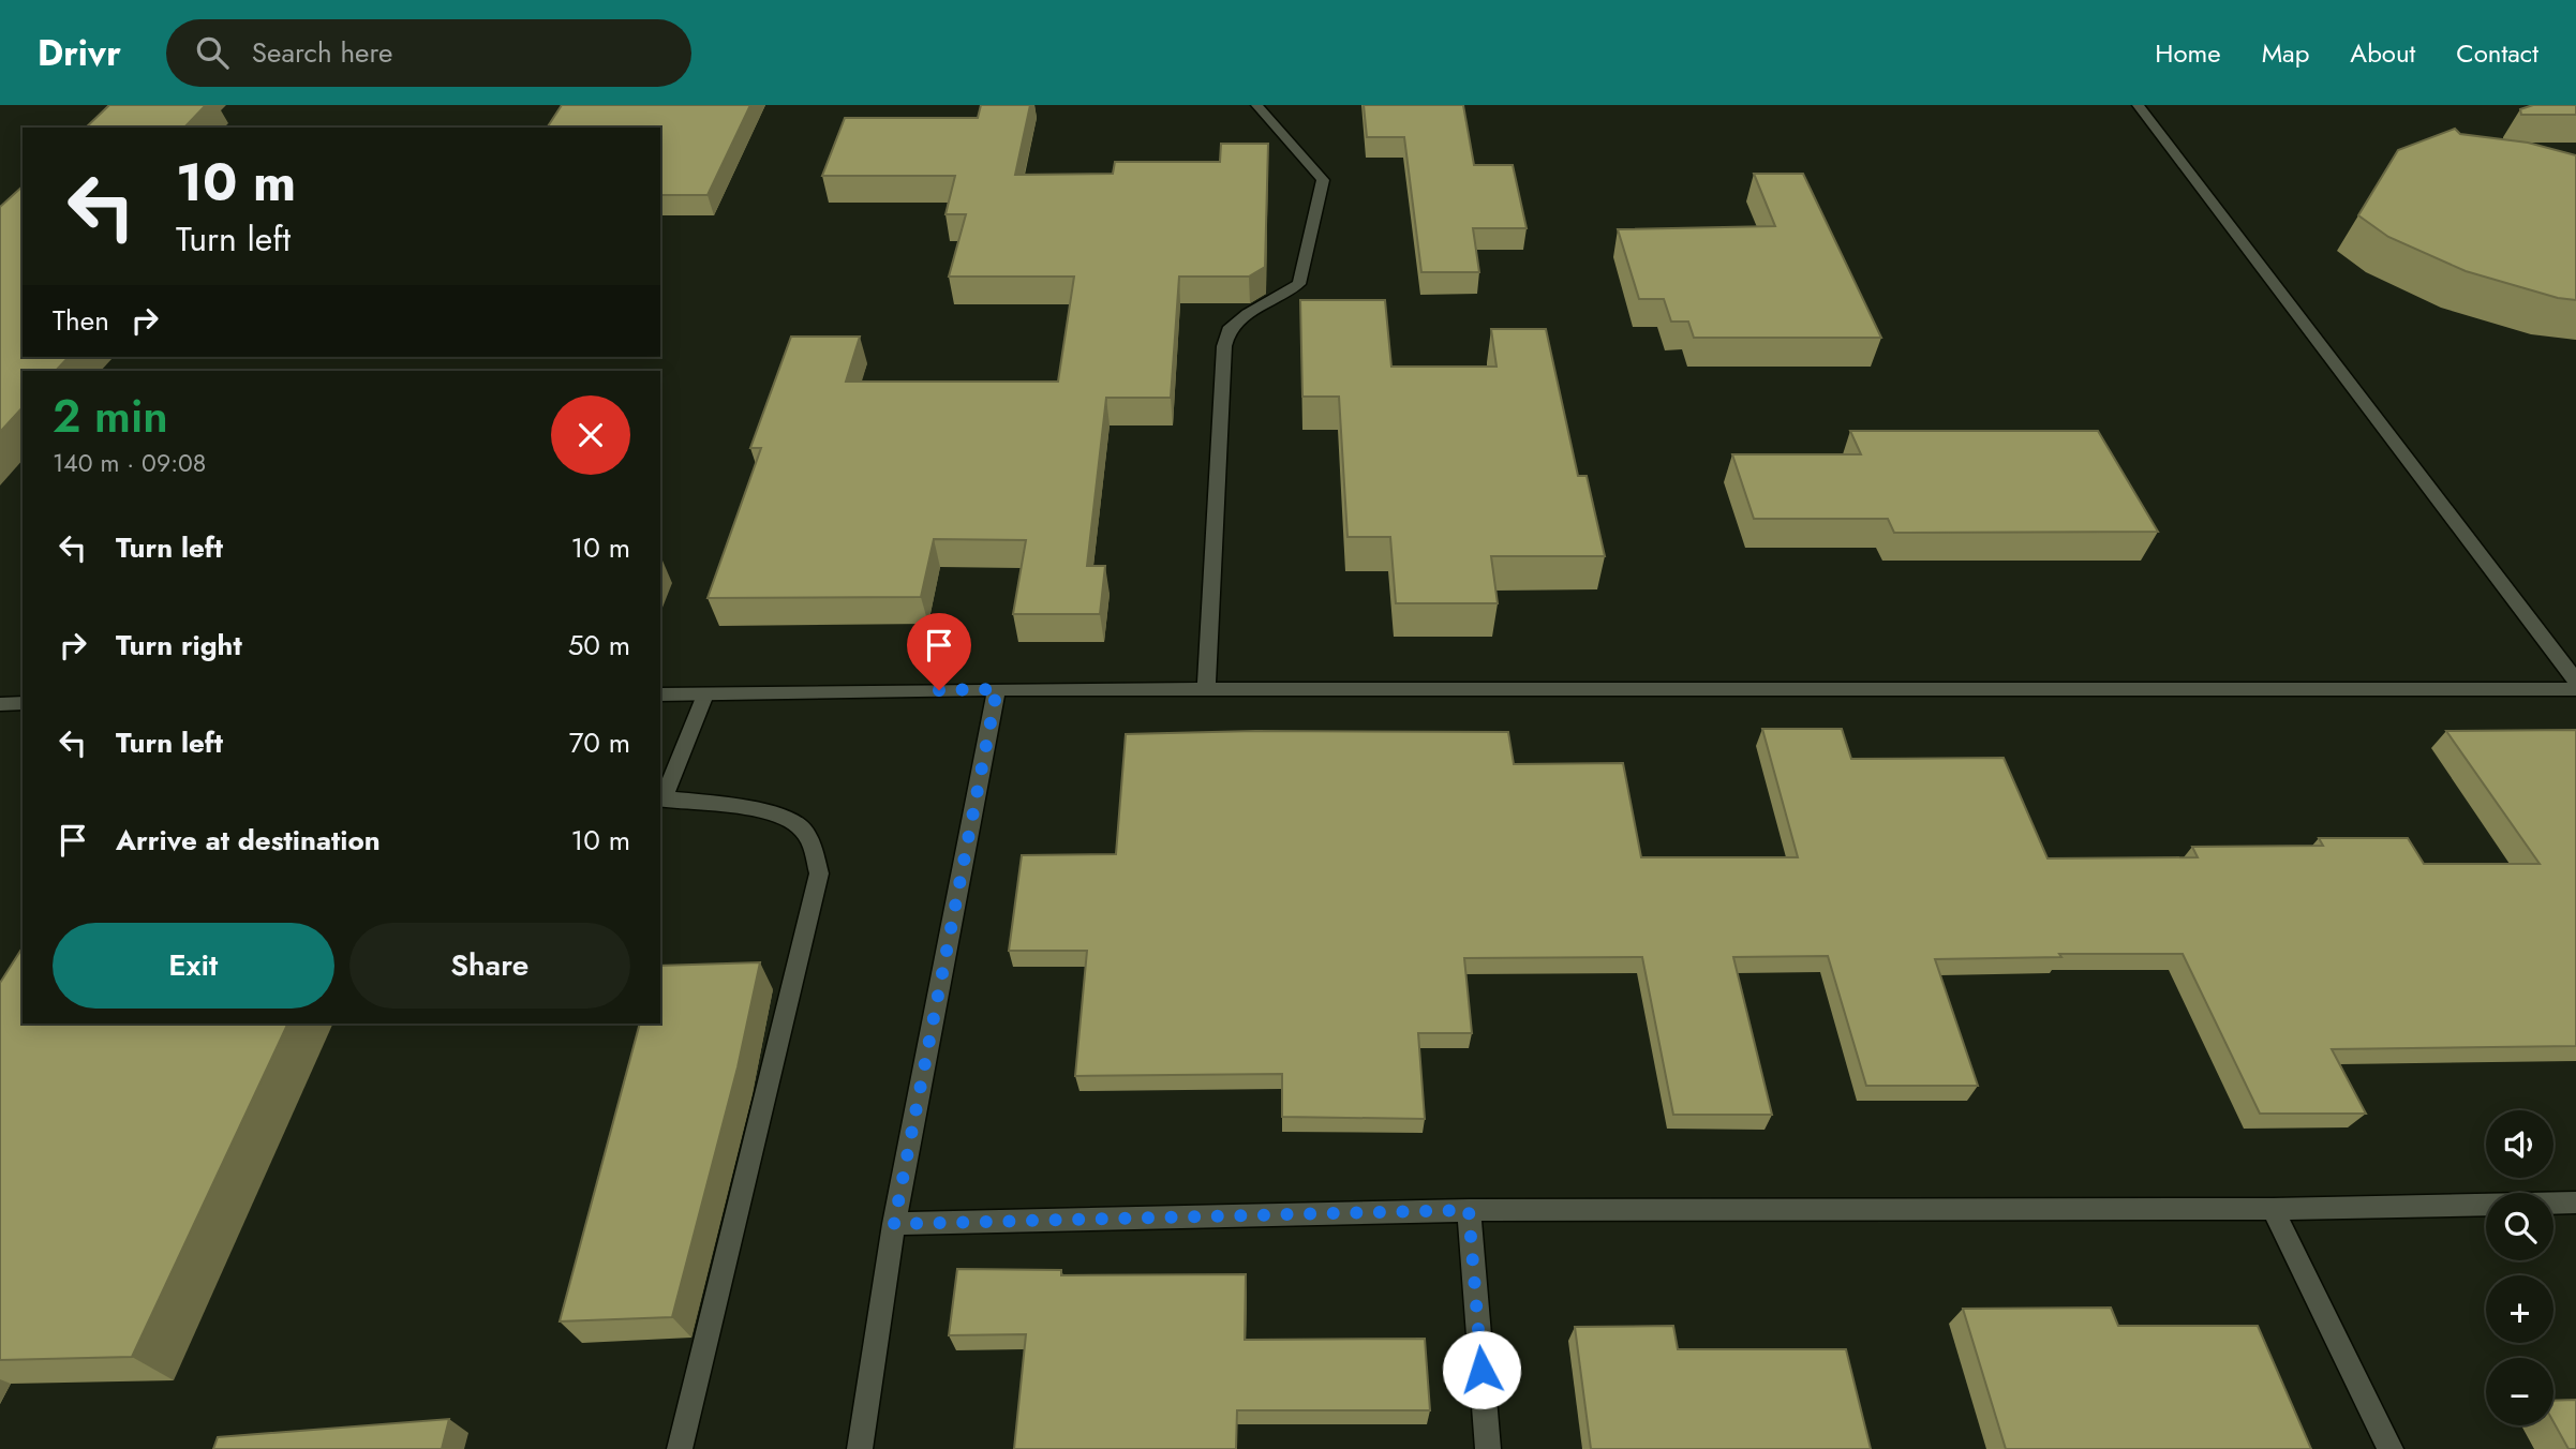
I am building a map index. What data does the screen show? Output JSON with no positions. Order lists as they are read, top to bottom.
{
  "page": {
    "header": "Drivr",
    "search": "Search here",
    "nav": [
      "Home",
      "Map",
      "About",
      "Contact"
    ],
    "turn": ["10 m", "Turn left"],
    "then": "Then",
    "heading": ["2 min", "140 m · 09:08"],
    "list": [
      {
        "name": "Turn left",
        "value": "10 m"
      },
      {
        "name": "Turn right",
        "value": "50 m"
      },
      {
        "name": "Turn left",
        "value": "70 m"
      },
      {
        "name": "Arrive at destination",
        "value": "10 m"
      }
    ],
    "buttons": ["Exit", "Share"],
    "map_buttons": ["+", "−"]
  }
}
